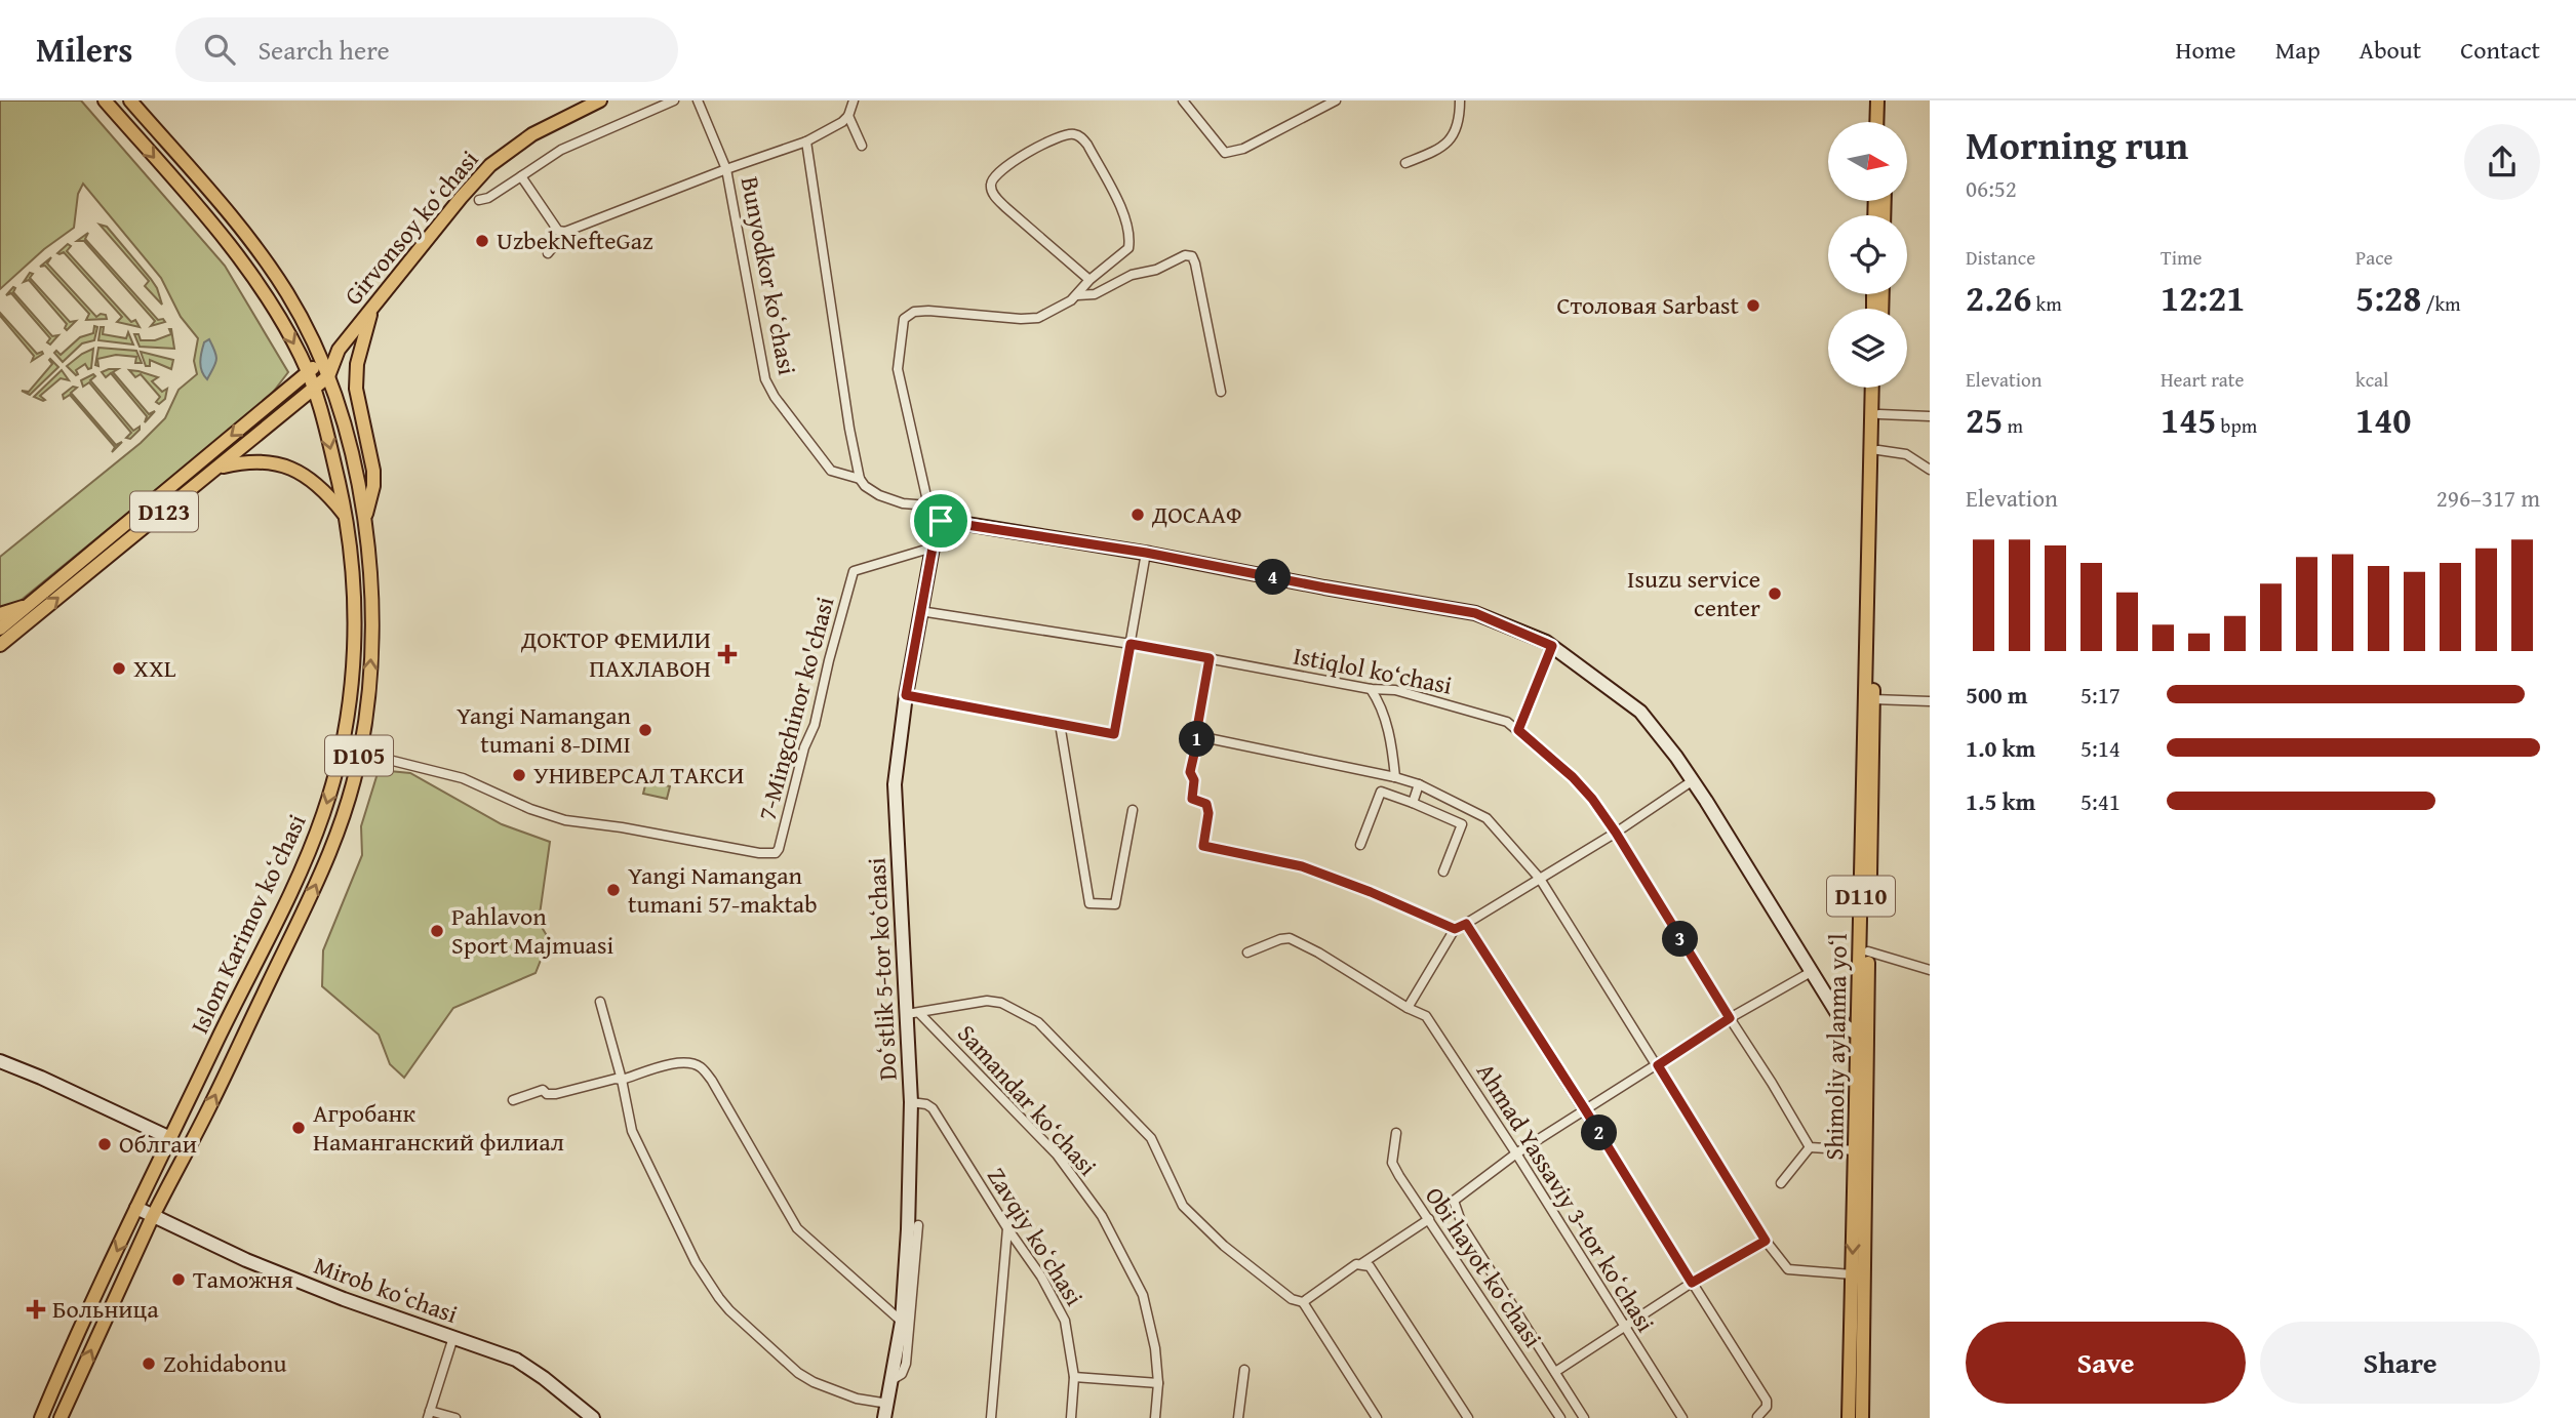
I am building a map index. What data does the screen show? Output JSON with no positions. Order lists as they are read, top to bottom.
{
  "streets": {
    "main road": [
      "Girvonsoy koʻchasi",
      "D123",
      "D105",
      "D110",
      "Islom Karimov koʻchasi",
      "Shimoliy aylanma yoʻl"
    ],
    "street": [
      "Bunyodkor koʻchasi",
      "Istiqlol ko‘chasi",
      "7-Mingchinor ko'chasi",
      "Doʻstlik 5-tor koʻchasi",
      "Samandar ko‘chasi",
      "Ahmad Yassaviy 3-tor koʻchasi",
      "Zavqiy koʻchasi",
      "Obi hayot koʻchasi",
      "Mirob koʻchasi"
    ]
  },
  "crossings": [
    ["Girvonsoy koʻchasi", "D123"],
    ["Girvonsoy koʻchasi", "Islom Karimov koʻchasi"],
    ["D123", "Islom Karimov koʻchasi"],
    ["Istiqlol ko‘chasi", "Doʻstlik 5-tor koʻchasi"],
    ["7-Mingchinor ko'chasi", "Islom Karimov koʻchasi"],
    ["7-Mingchinor ko'chasi", "Doʻstlik 5-tor koʻchasi"],
    ["Islom Karimov koʻchasi", "Mirob koʻchasi"],
    ["Doʻstlik 5-tor koʻchasi", "Zavqiy koʻchasi"]
  ],
  "places": {
    "other": [
      "UzbekNefteGaz",
      "Столовая Sarbast",
      "ДОСААФ",
      "Isuzu service center",
      "XXL",
      "Yangi Namangan tumani 8-DIMI",
      "УНИВЕРСАЛ ТАКСИ",
      "Yangi Namangan tumani 57-maktab",
      "Pahlavon Sport Majmuasi",
      "Агробанк Наманганский филиал",
      "Облгаи",
      "Таможня",
      "Zohidabonu"
    ],
    "health": ["ДОКТОР ФЕМИЛИ ПАХЛАВОН", "Больница"]
  },
  "north": "right",
  "page": {
    "header": "Milers",
    "search": "Search here",
    "nav": [
      "Home",
      "Map",
      "About",
      "Contact"
    ],
    "heading": ["Morning run", "06:52"],
    "stats": [
      ["Distance", "2.26 km"],
      ["Time", "12:21"],
      ["Pace", "5:28 /km"],
      ["Elevation", "25 m"],
      ["Heart rate", "145 bpm"],
      ["kcal", "140"]
    ],
    "chart": ["Elevation", "296–317 m"],
    "pins": [
      "4",
      "1",
      "3",
      "2"
    ],
    "list": [
      {
        "name": "500 m",
        "note": "5:17"
      },
      {
        "name": "1.0 km",
        "note": "5:14"
      },
      {
        "name": "1.5 km",
        "note": "5:41"
      }
    ],
    "buttons": ["Save", "Share"]
  }
}
